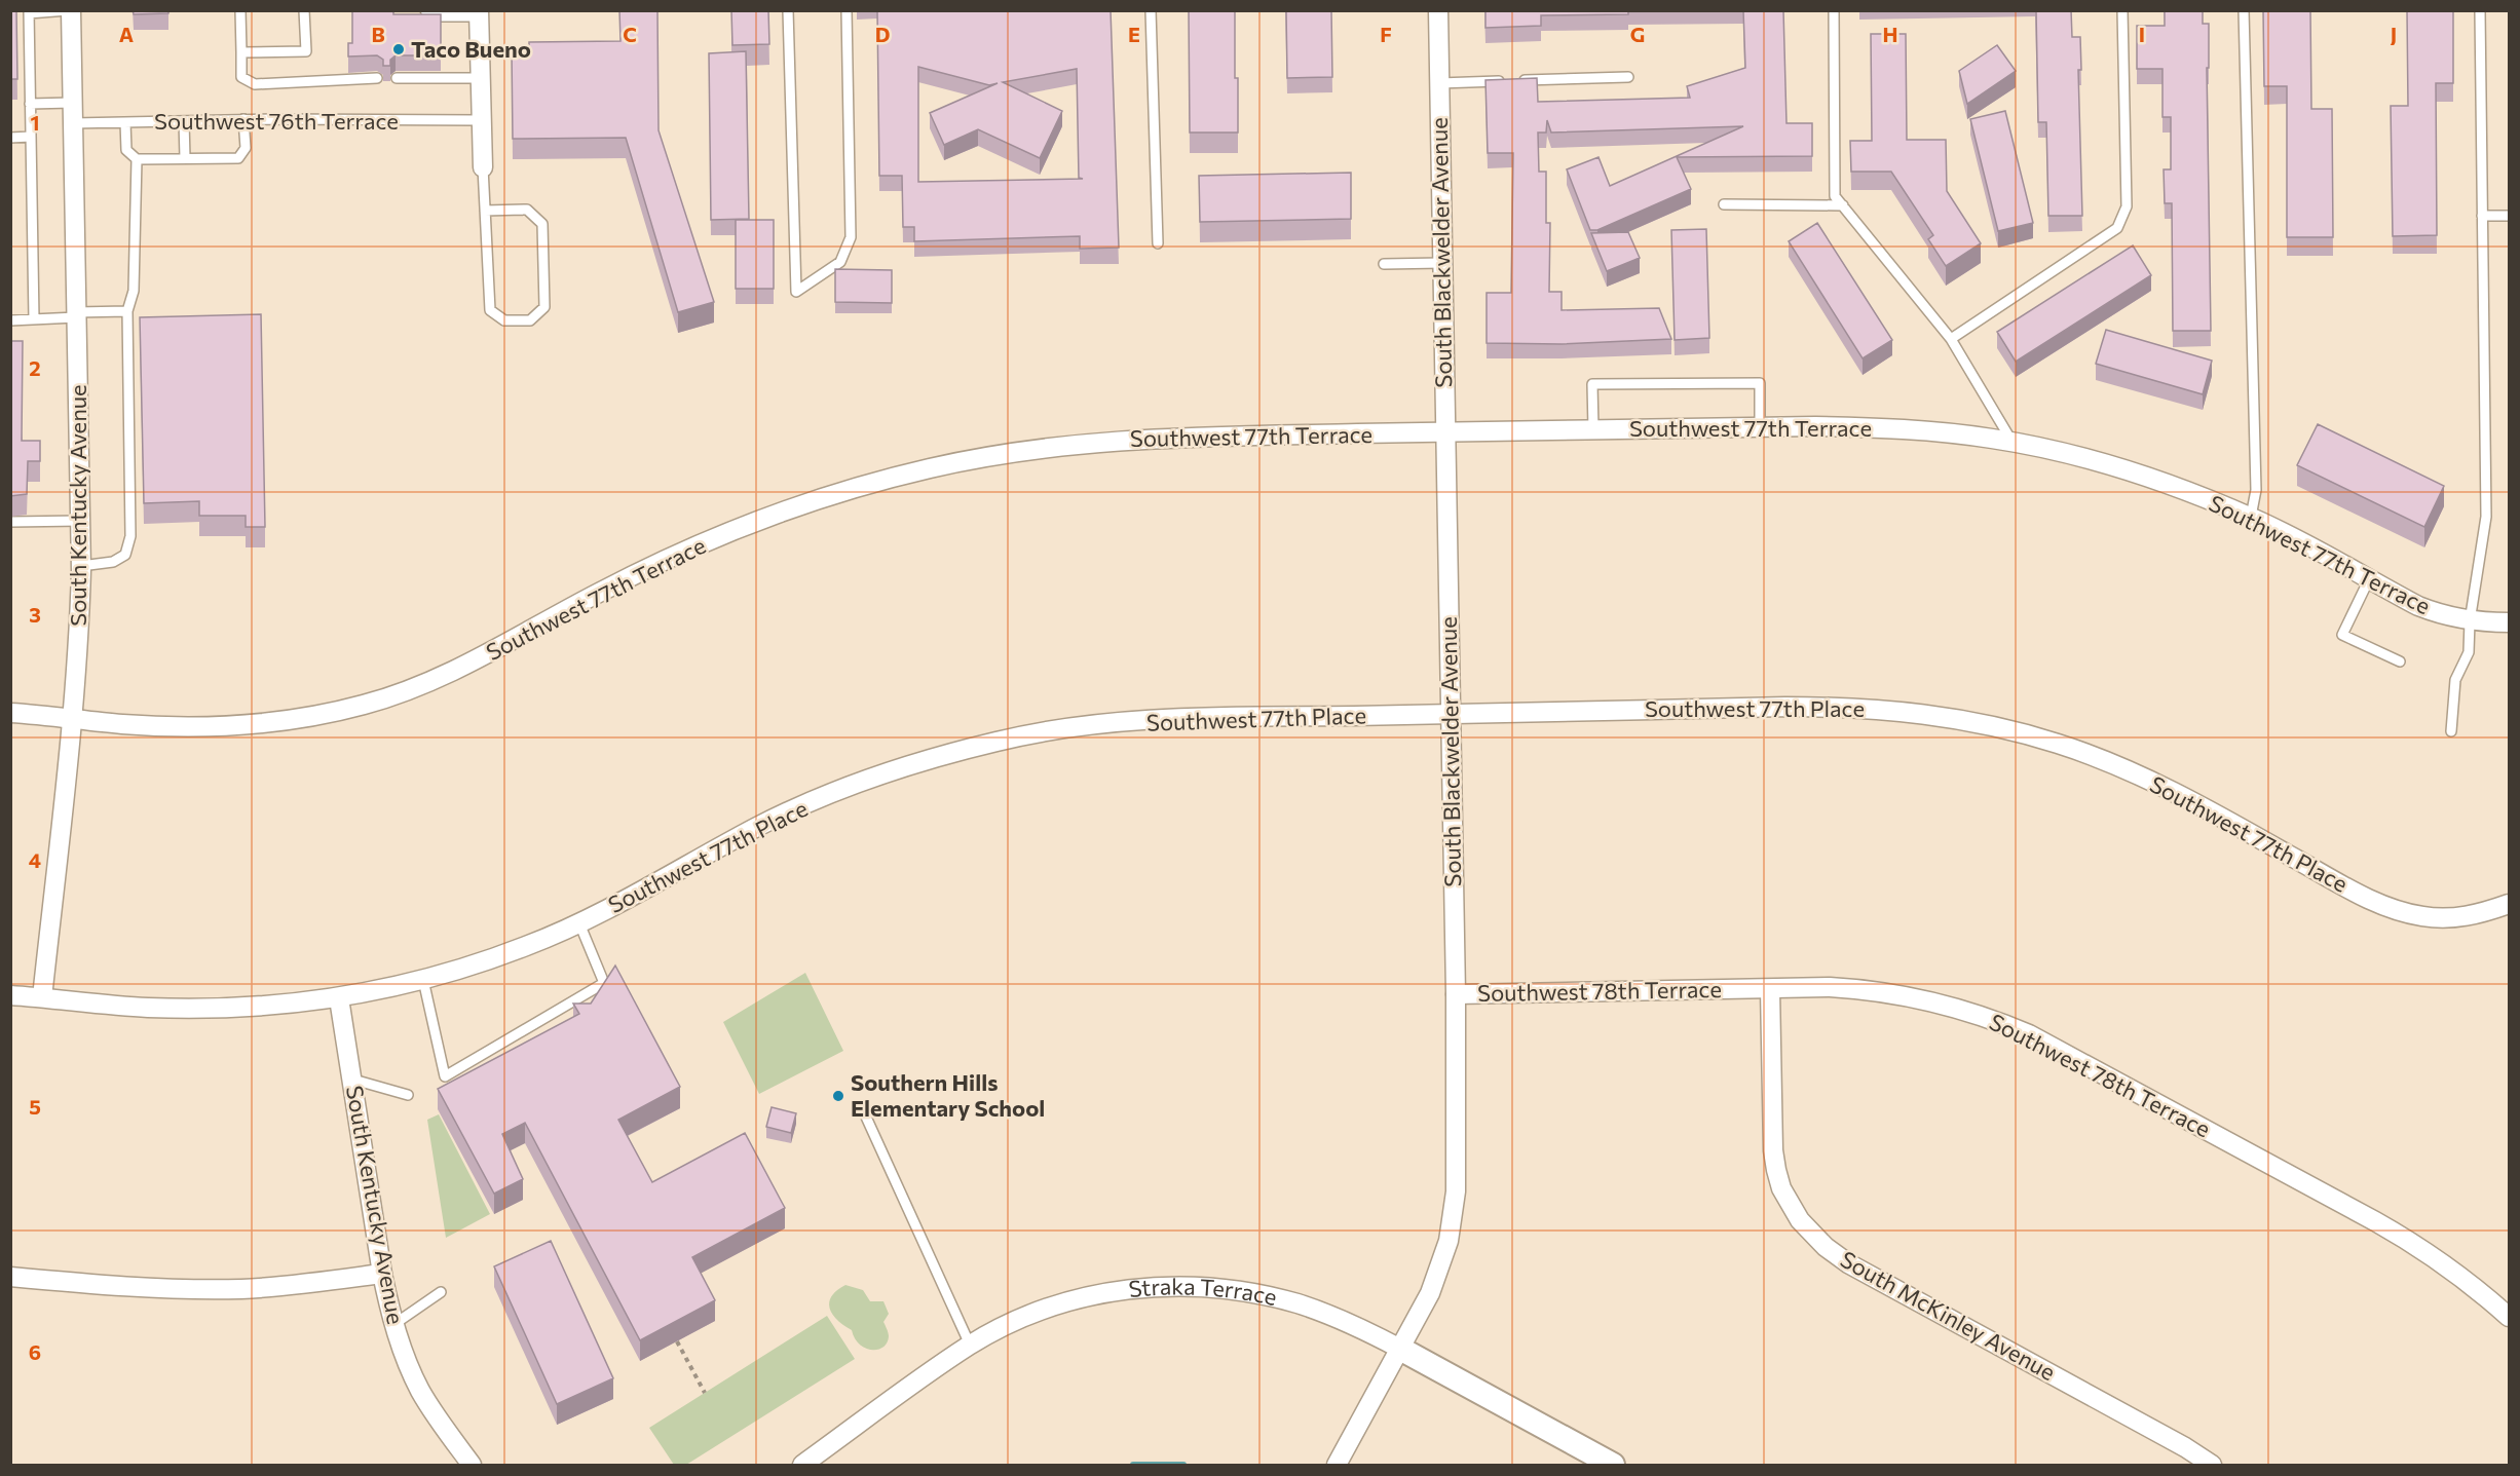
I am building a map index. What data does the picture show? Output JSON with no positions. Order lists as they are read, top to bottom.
{
  "streets": {
    "street": [
      "South Blackwelder Avenue",
      "Southwest 77th Terrace",
      "South Kentucky Avenue",
      "Southwest 77th Place",
      "Southwest 78th Terrace",
      "Straka Terrace",
      "South McKinley Avenue"
    ],
    "lane": ["Southwest 76th Terrace"]
  },
  "crossings": [
    ["Southwest 76th Terrace", "South Kentucky Avenue"],
    ["South Blackwelder Avenue", "Southwest 77th Terrace"],
    ["South Blackwelder Avenue", "Southwest 77th Place"],
    ["South Blackwelder Avenue", "Southwest 78th Terrace"],
    ["South Blackwelder Avenue", "Straka Terrace"],
    ["Southwest 77th Terrace", "South Kentucky Avenue"],
    ["South Kentucky Avenue", "Southwest 77th Place"],
    ["Southwest 78th Terrace", "South McKinley Avenue"]
  ],
  "places": ["Taco Bueno", "Southern Hills Elementary School"],
  "grid": {
    "columns": [
      "A",
      "B",
      "C",
      "D",
      "E",
      "F",
      "G",
      "H",
      "I",
      "J"
    ],
    "rows": [
      "1",
      "2",
      "3",
      "4",
      "5",
      "6"
    ]
  }
}
